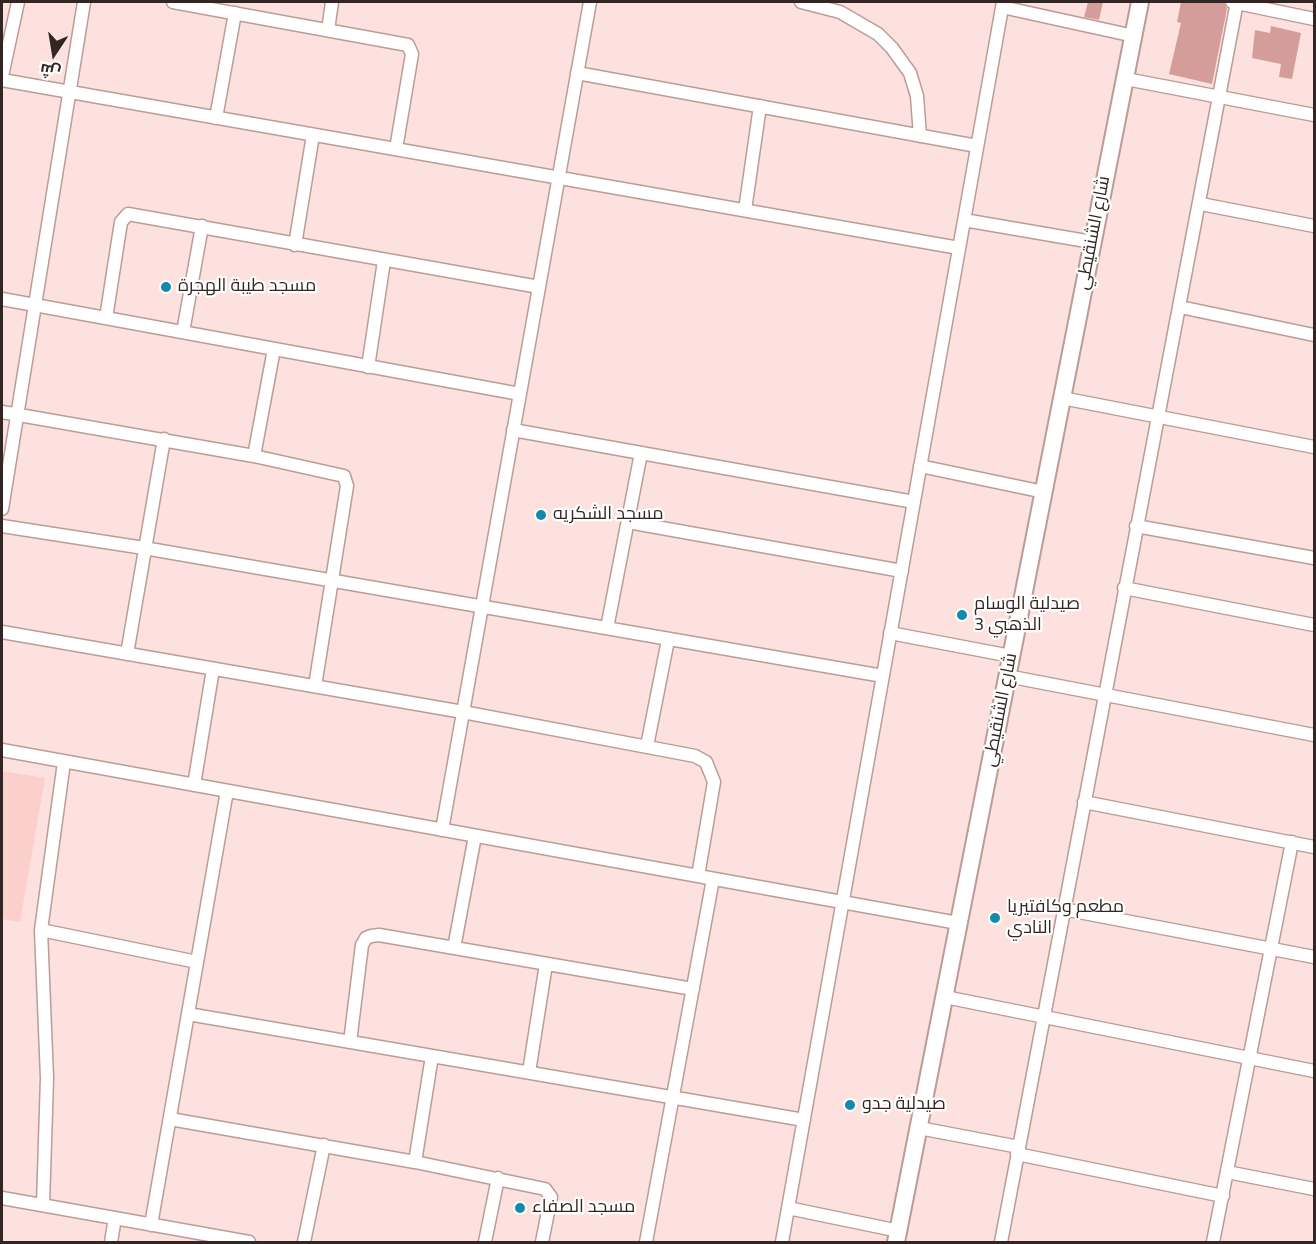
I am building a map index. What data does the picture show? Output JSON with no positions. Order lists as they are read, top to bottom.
{
  "streets": {
    "street": ["شارع الشنقيطي"]
  },
  "places": [
    "مسجد طيبة الهجرة",
    "مسجد الشكريه",
    "صيدلية الوسام الذهبي 3",
    "مطعم وكافتيريا النادي",
    "صيدلية جدو",
    "مسجد الصفاء"
  ],
  "north": "bottom"
}
